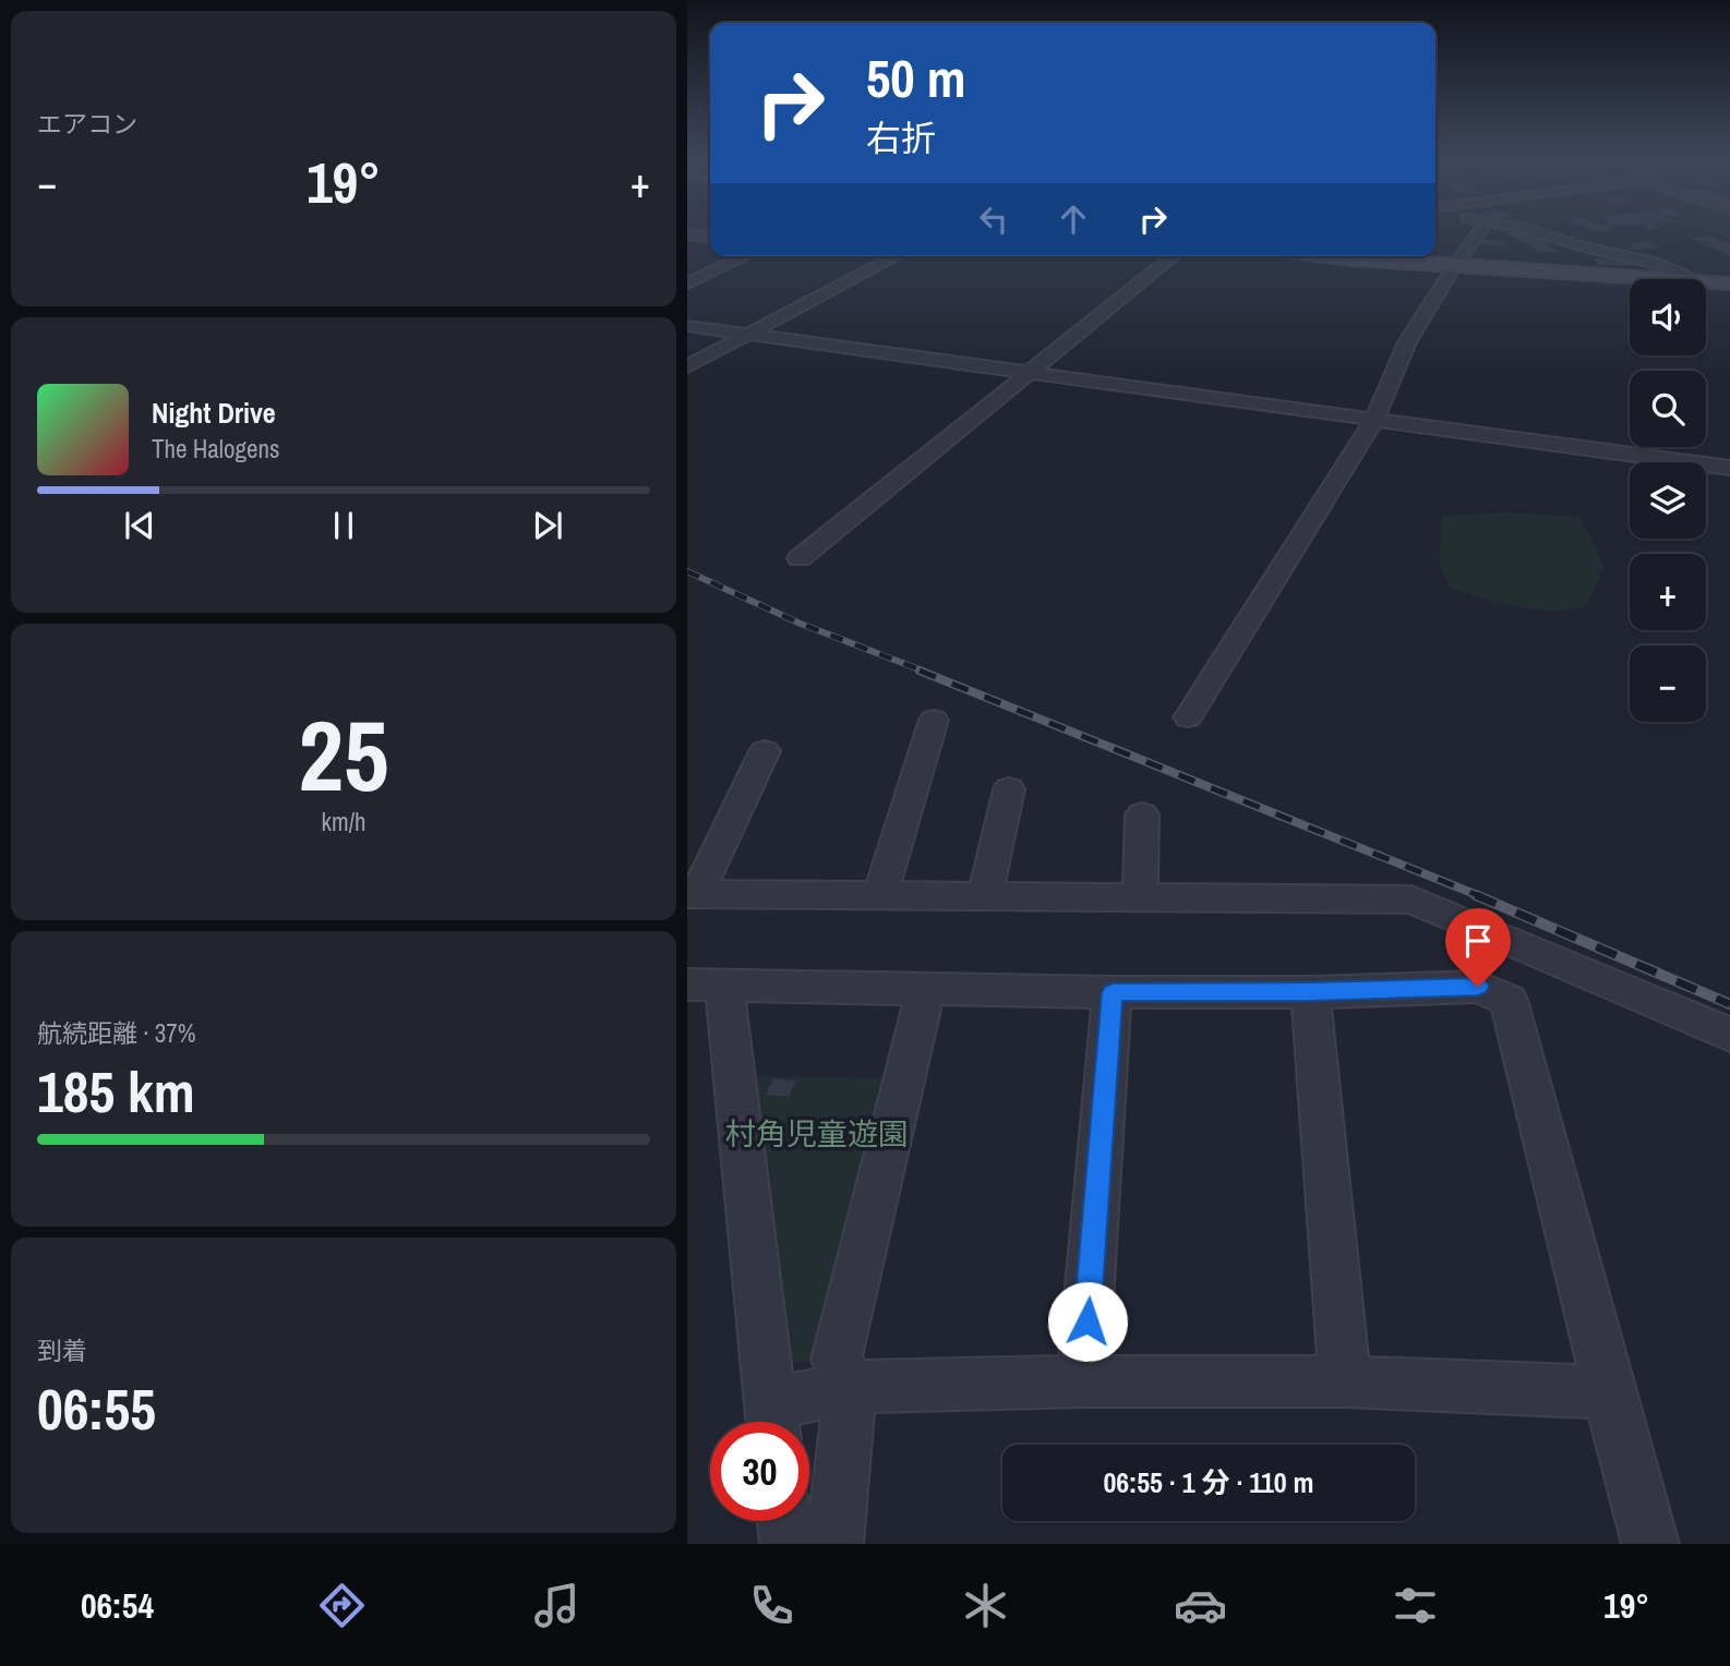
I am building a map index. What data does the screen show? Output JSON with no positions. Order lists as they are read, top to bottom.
{
  "parks": ["村角児童遊園"],
  "page": {
    "tile": [
      "エアコン",
      ["25", "km/h"],
      ["航続距離 · 37%", "185 km"],
      ["到着", "06:55"]
    ],
    "turn": ["50 m", "右折"],
    "heat": ["−", "19°", "+"],
    "map_buttons": ["+", "−"],
    "song": ["Night Drive", "The Halogens"],
    "limit": "30",
    "trip": "06:55 · 1 分 · 110 m",
    "tabs": ["06:54", "19°"]
  }
}
